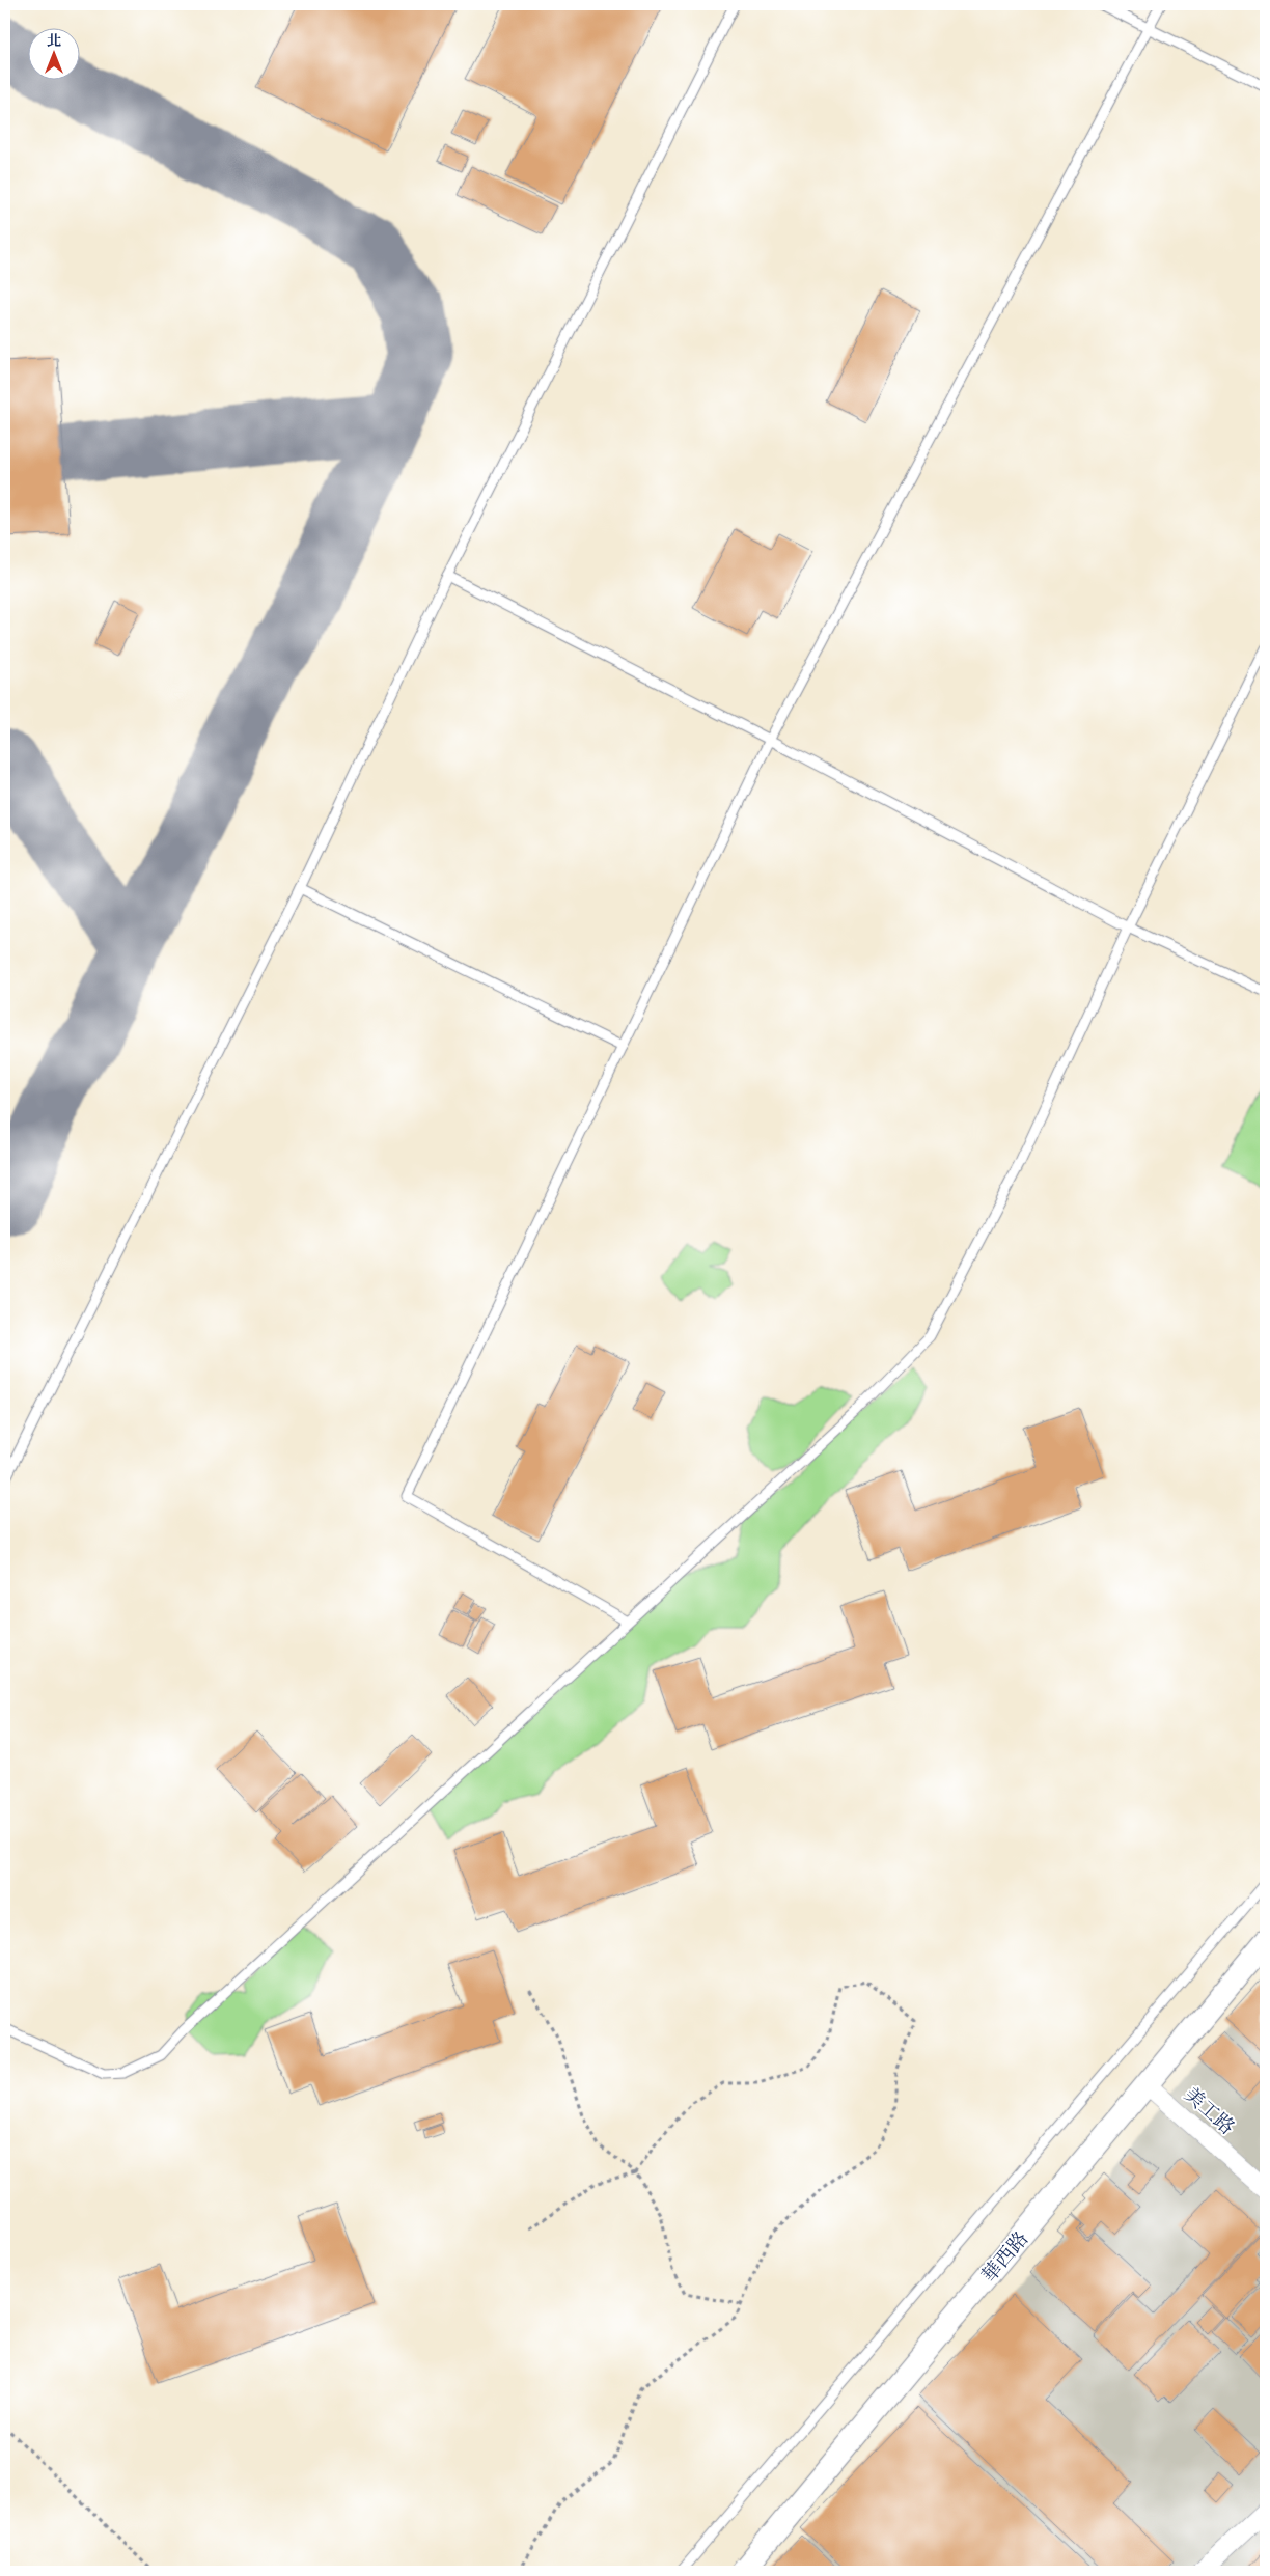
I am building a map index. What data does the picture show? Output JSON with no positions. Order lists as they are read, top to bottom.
{
  "streets": {
    "street": ["美工路", "華西路"]
  },
  "crossings": [
    ["美工路", "華西路"]
  ],
  "north": "top"
}
